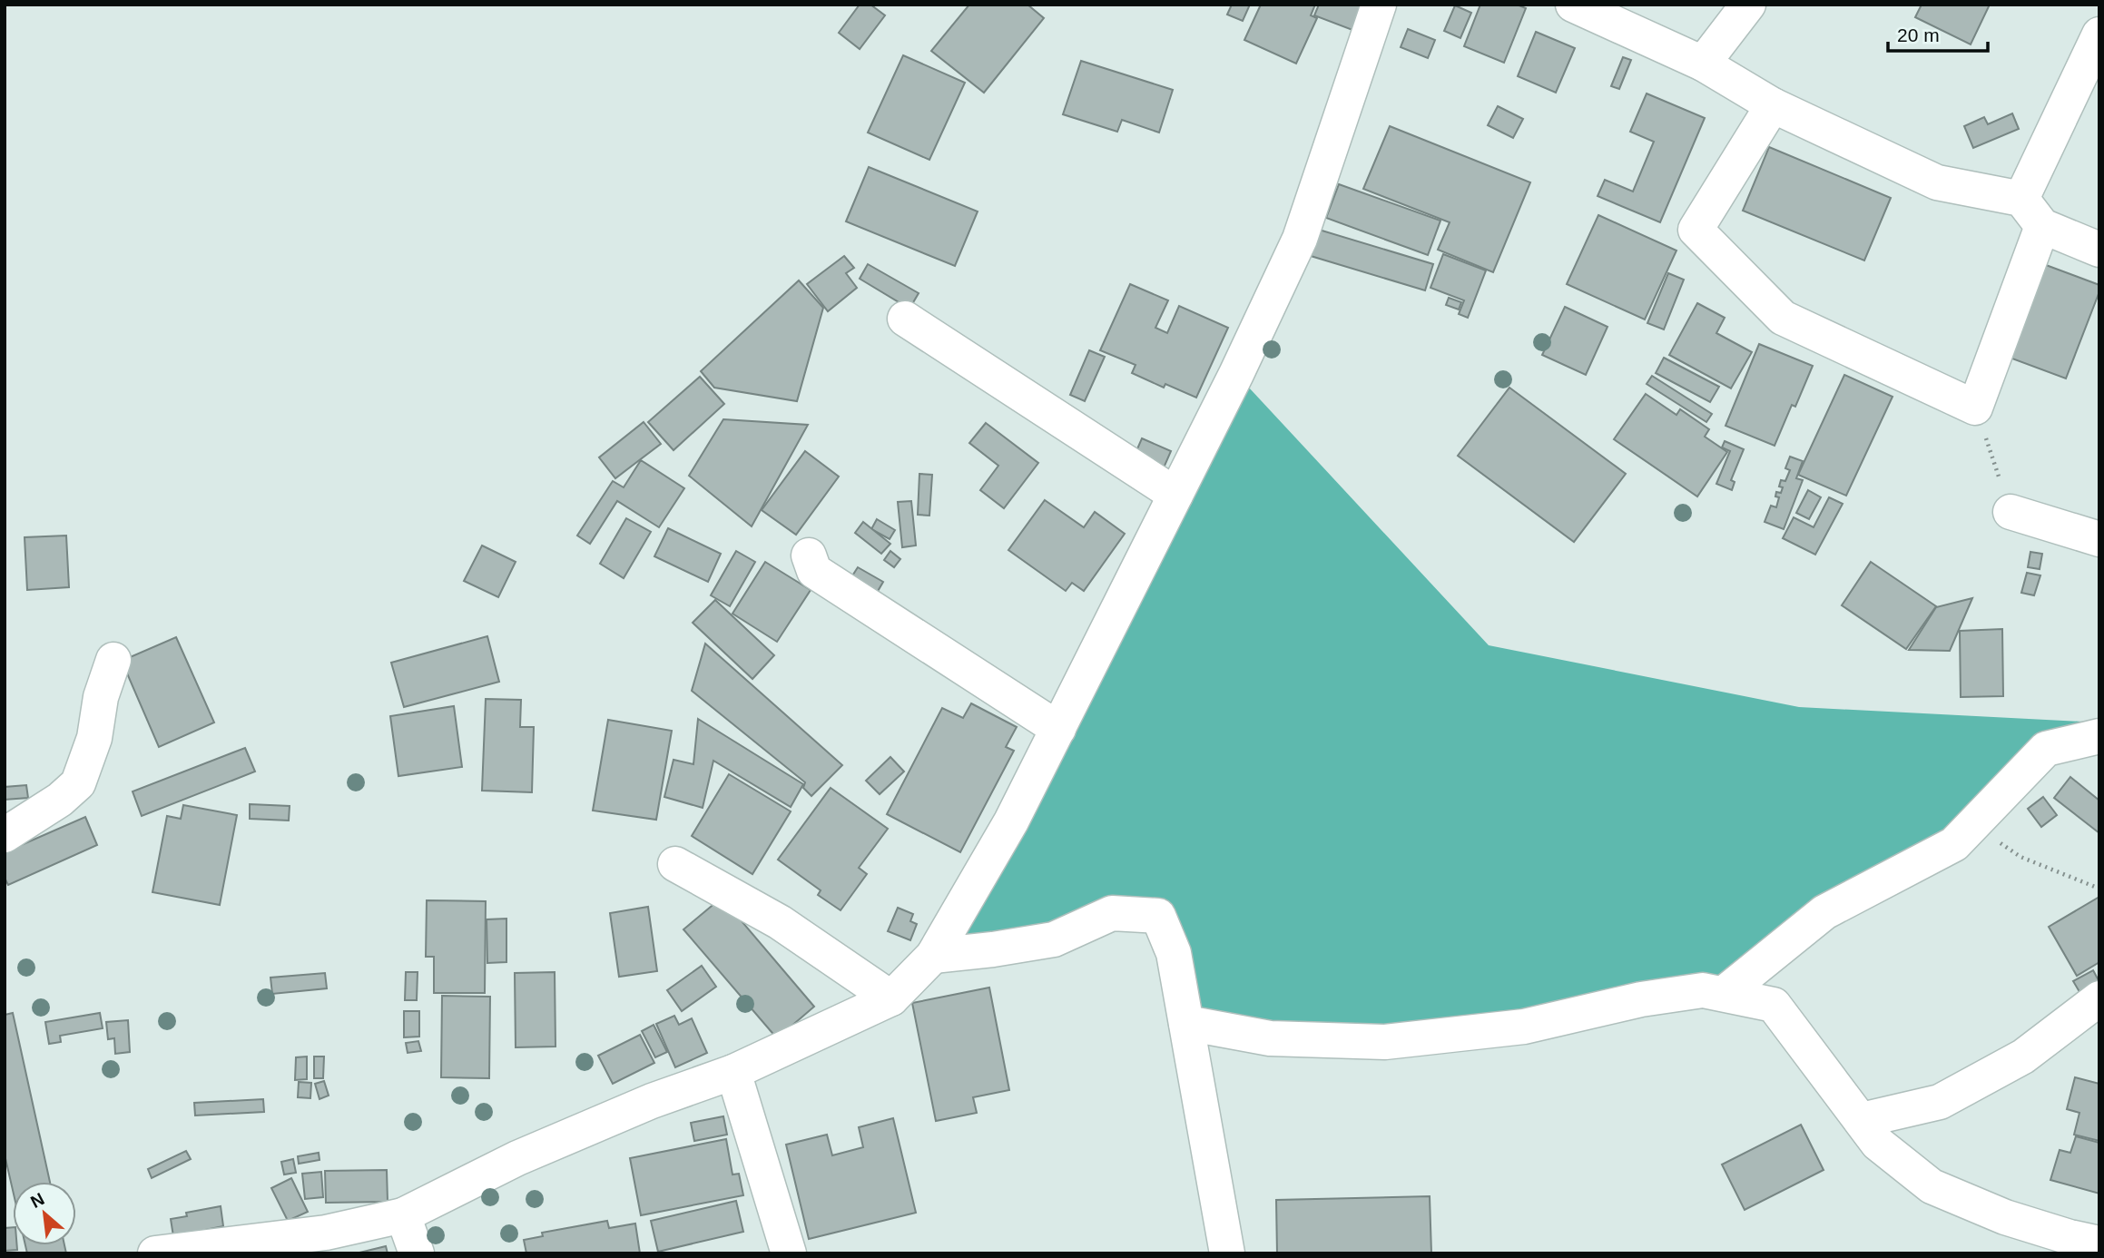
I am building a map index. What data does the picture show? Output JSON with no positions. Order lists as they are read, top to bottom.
{
  "scale_bar": "20 m",
  "north": "top left"
}
